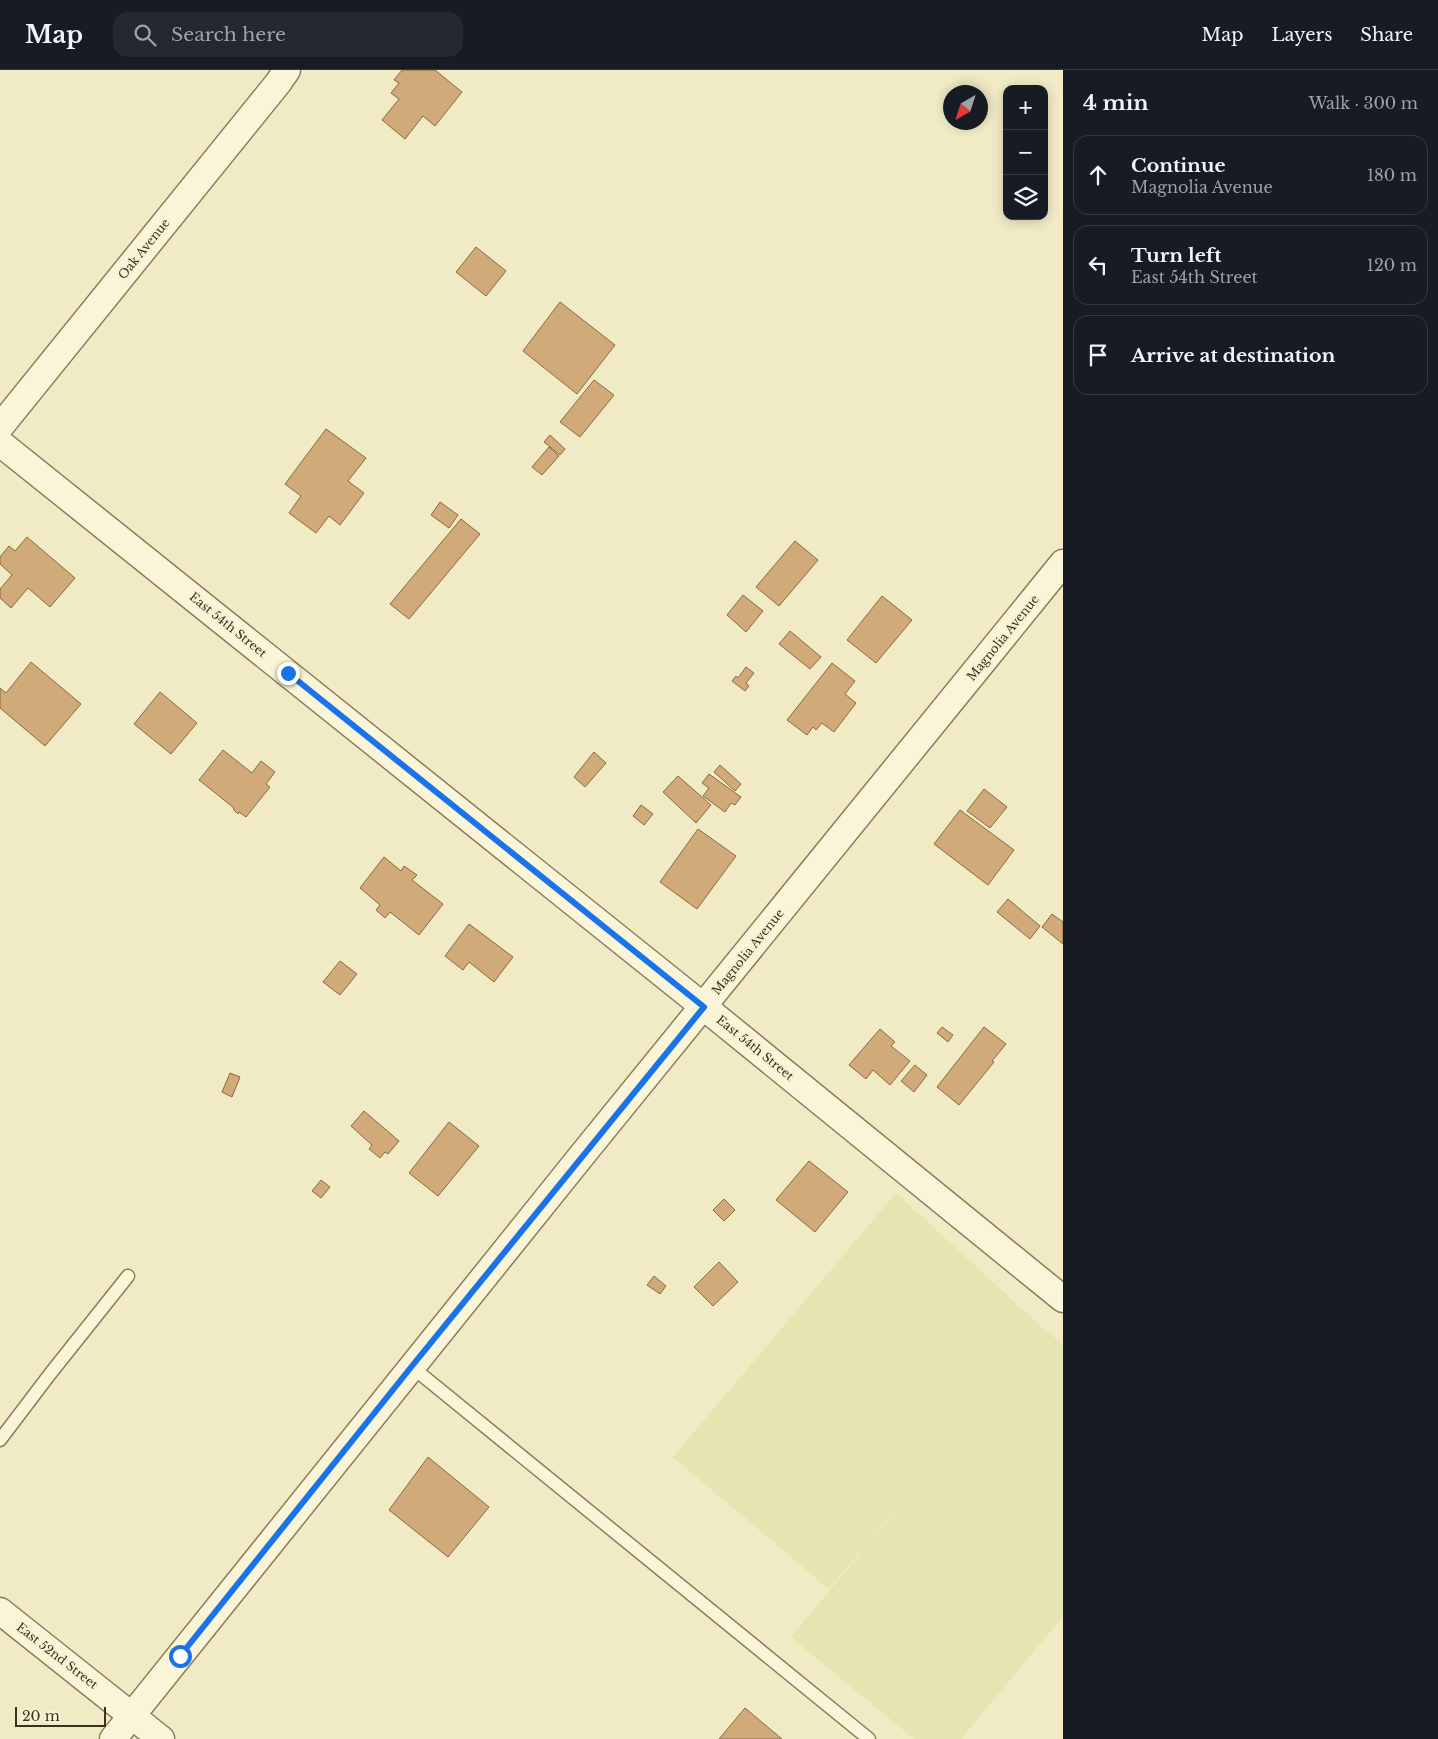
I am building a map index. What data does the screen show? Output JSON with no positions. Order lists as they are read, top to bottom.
{
  "streets": {
    "street": [
      "Oak Avenue",
      "East 54th Street",
      "Magnolia Avenue",
      "East 52nd Street"
    ]
  },
  "crossings": [
    ["East 54th Street", "Magnolia Avenue"],
    ["Magnolia Avenue", "East 52nd Street"]
  ],
  "scale_bar": "20 m",
  "north": "bottom left",
  "page": {
    "header": "Map",
    "search": "Search here",
    "nav": ["Map", "Layers", "Share"],
    "heading": ["4 min", "Walk · 300 m"],
    "map_buttons": ["+", "−"],
    "list": [
      ["Continue", "Magnolia Avenue", "180 m"],
      ["Turn left", "East 54th Street", "120 m"],
      "Arrive at destination"
    ],
    "scale": "20 m"
  }
}
